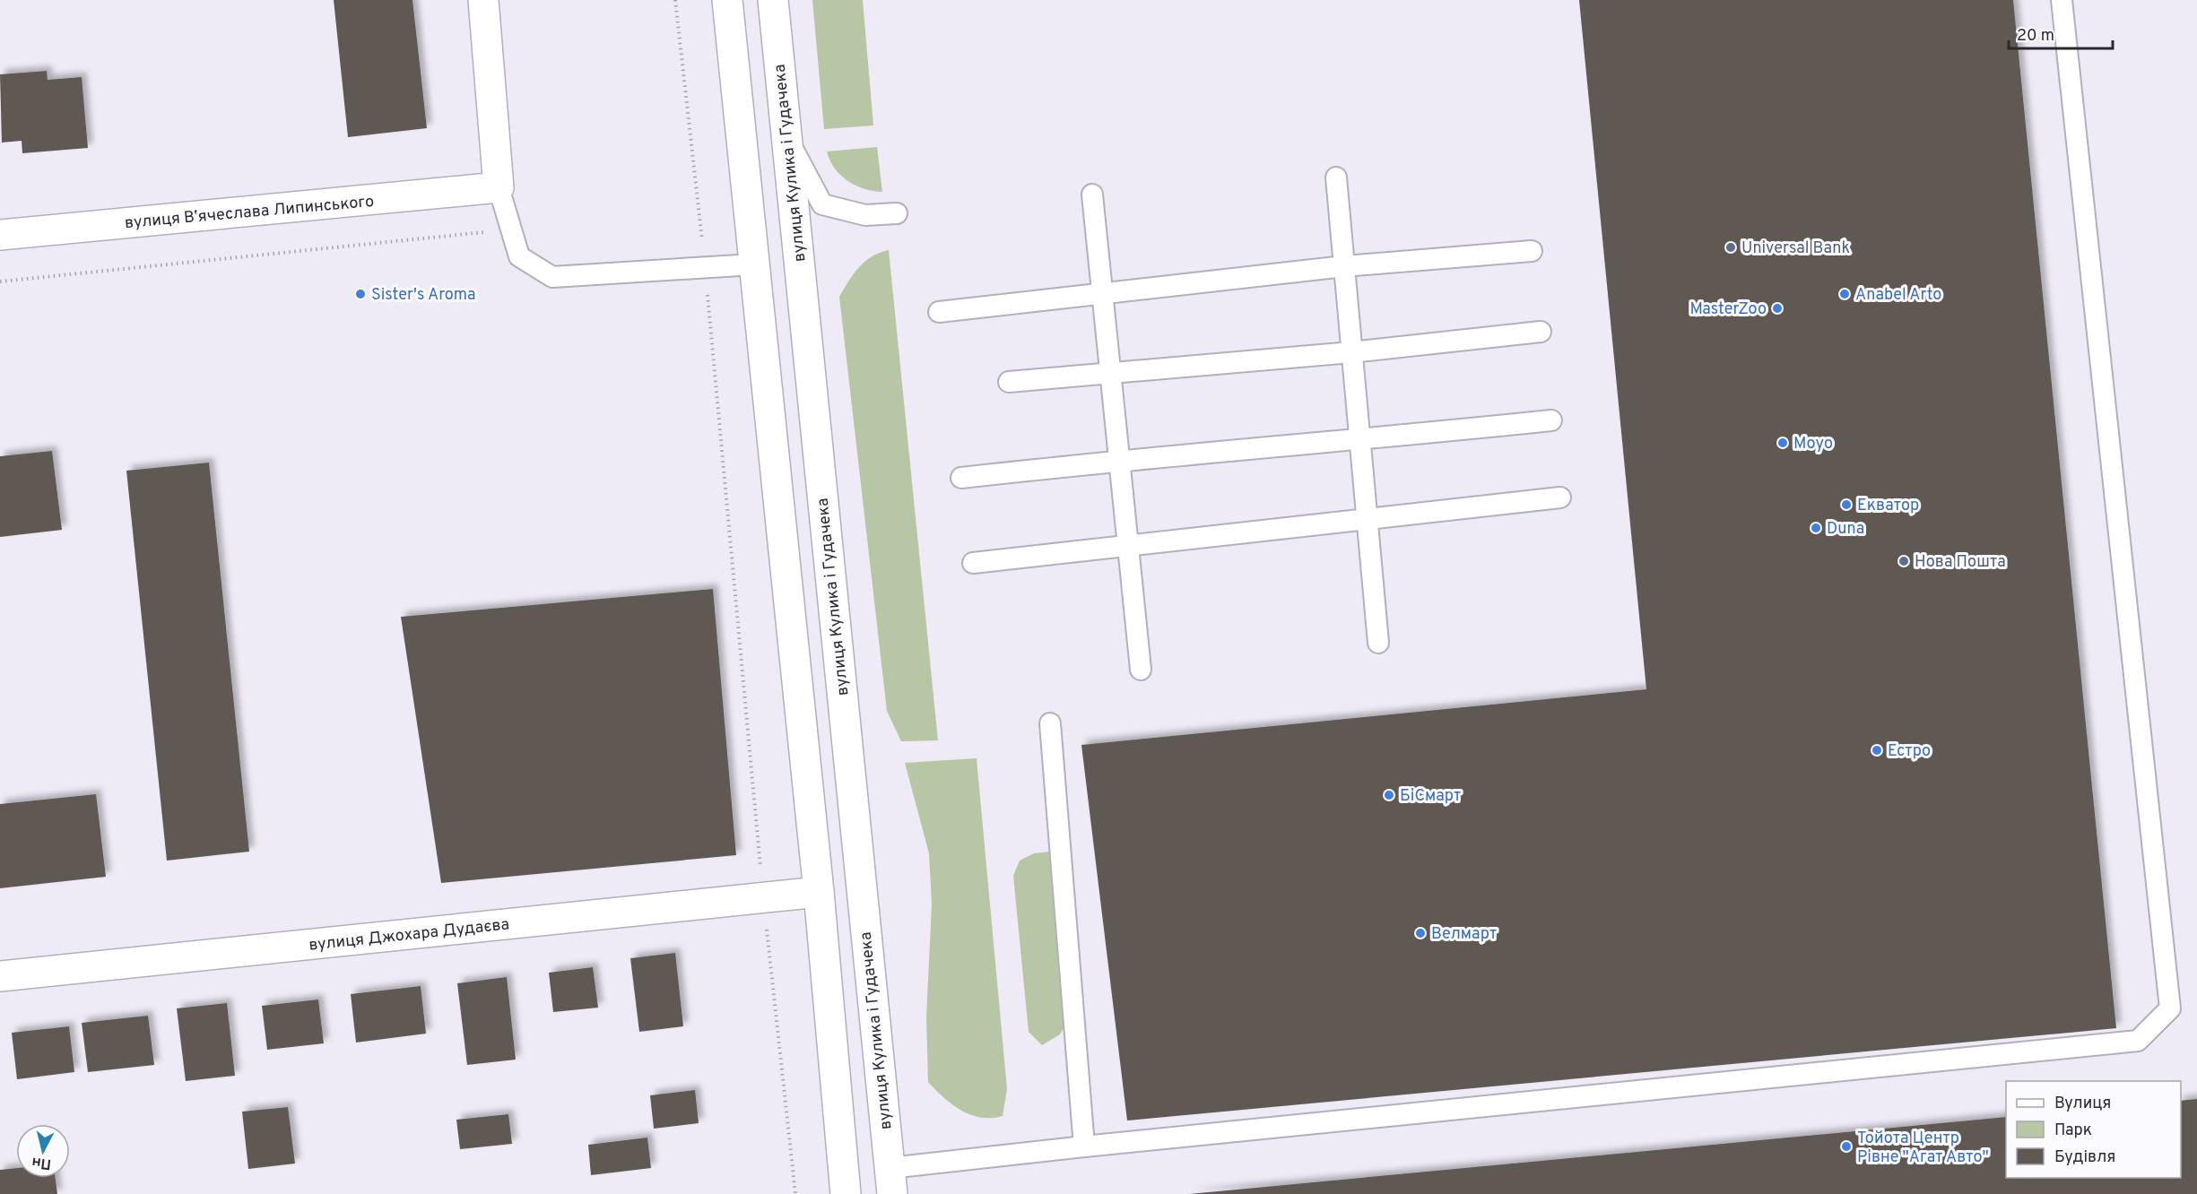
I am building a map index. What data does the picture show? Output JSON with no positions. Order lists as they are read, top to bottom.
{
  "streets": {
    "main road": ["вулиця Кулика і Гудачека", "вулиця Вʼячеслава Липинського", "вулиця Джохара Дудаєва"]
  },
  "places": [
    "Universal Bank",
    "Sister's Aroma",
    "Anabel Arto",
    "MasterZoo",
    "Moyo",
    "Екватор",
    "Duna",
    "Нова Пошта",
    "Естро",
    "БіСмарт",
    "Велмарт",
    "Тойота Центр Рівне \"Агат Авто\""
  ],
  "legend": ["Вулиця", "Парк", "Будівля"],
  "scale_bar": "20 m",
  "north": "bottom"
}
